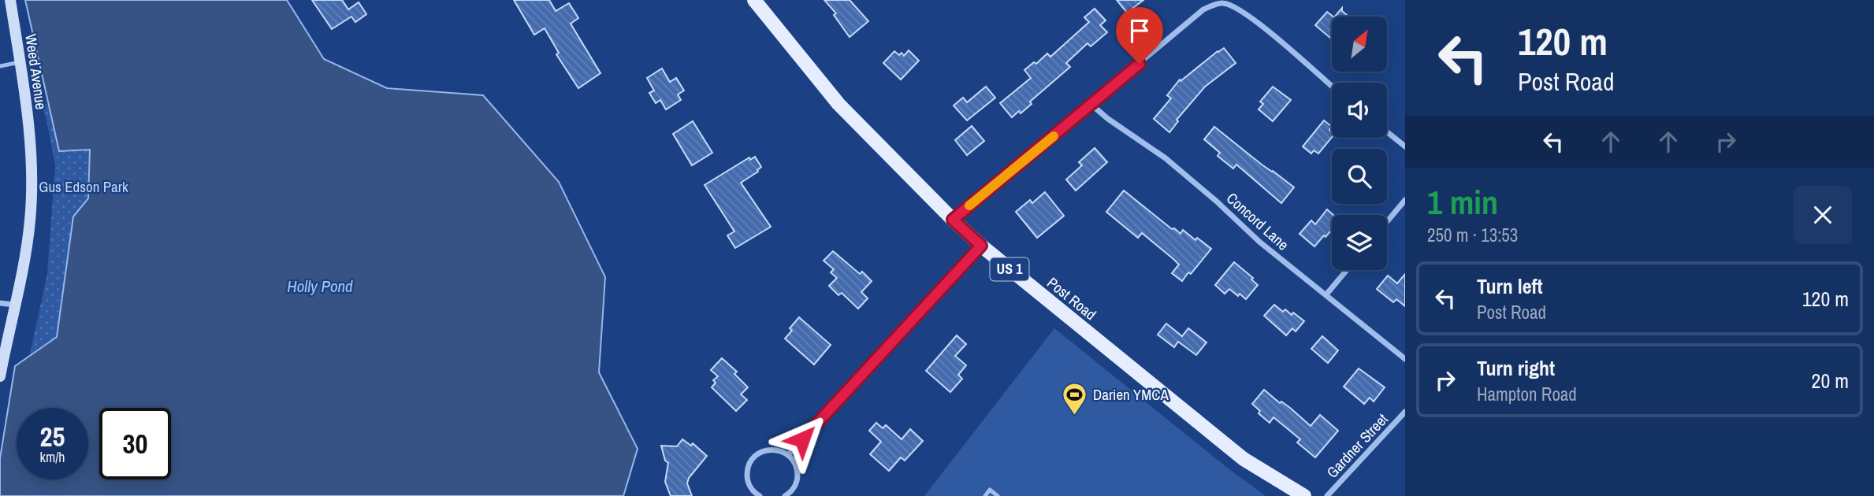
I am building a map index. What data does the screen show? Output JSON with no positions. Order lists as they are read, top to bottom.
{
  "streets": {
    "main road": ["US 1", "Post Road"],
    "street": ["Weed Avenue", "Concord Lane", "Gardner Street"]
  },
  "water": ["Holly Pond"],
  "parks": ["Gus Edson Park"],
  "places": {
    "sports": ["Darien YMCA"]
  },
  "north": "top right",
  "page": {
    "turn": ["120 m", "Post Road"],
    "heading": ["1 min", "250 m · 13:53"],
    "list": [
      {
        "name": "Turn left",
        "note": "Post Road",
        "value": "120 m"
      },
      {
        "name": "Turn right",
        "note": "Hampton Road",
        "value": "20 m"
      }
    ],
    "speed": "25 km/h",
    "limit": "30"
  }
}
